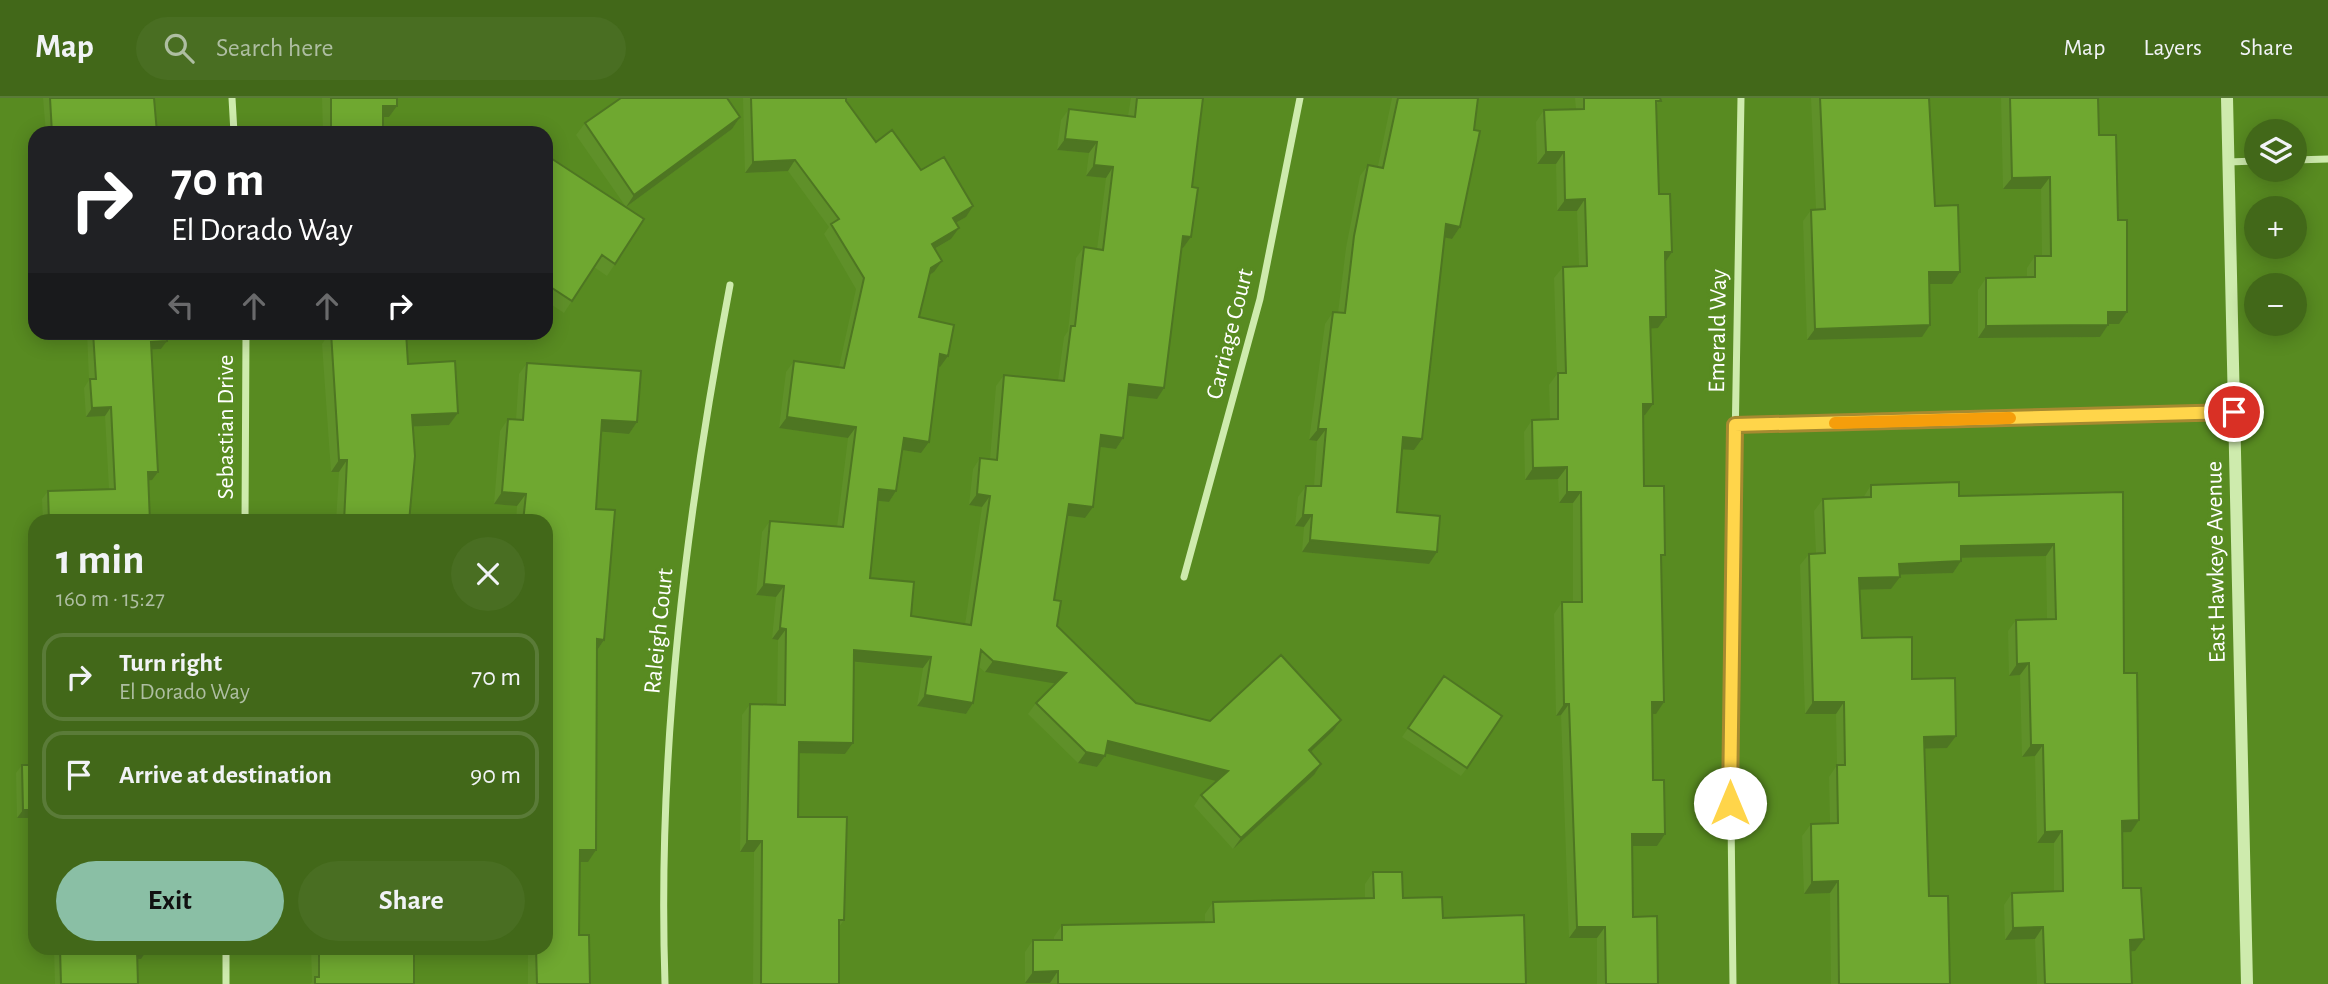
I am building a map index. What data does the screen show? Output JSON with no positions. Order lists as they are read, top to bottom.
{
  "streets": {
    "street": [
      "Emerald Way",
      "Carriage Court",
      "Sebastian Drive",
      "East Hawkeye Avenue",
      "Raleigh Court"
    ]
  },
  "page": {
    "header": "Map",
    "search": "Search here",
    "nav": ["Map", "Layers", "Share"],
    "map_buttons": ["+", "−"],
    "turn": ["70 m", "El Dorado Way"],
    "heading": ["1 min", "160 m · 15:27"],
    "list": [
      {
        "name": "Turn right",
        "note": "El Dorado Way",
        "value": "70 m"
      },
      {
        "name": "Arrive at destination",
        "value": "90 m"
      }
    ],
    "buttons": ["Exit", "Share"]
  }
}
